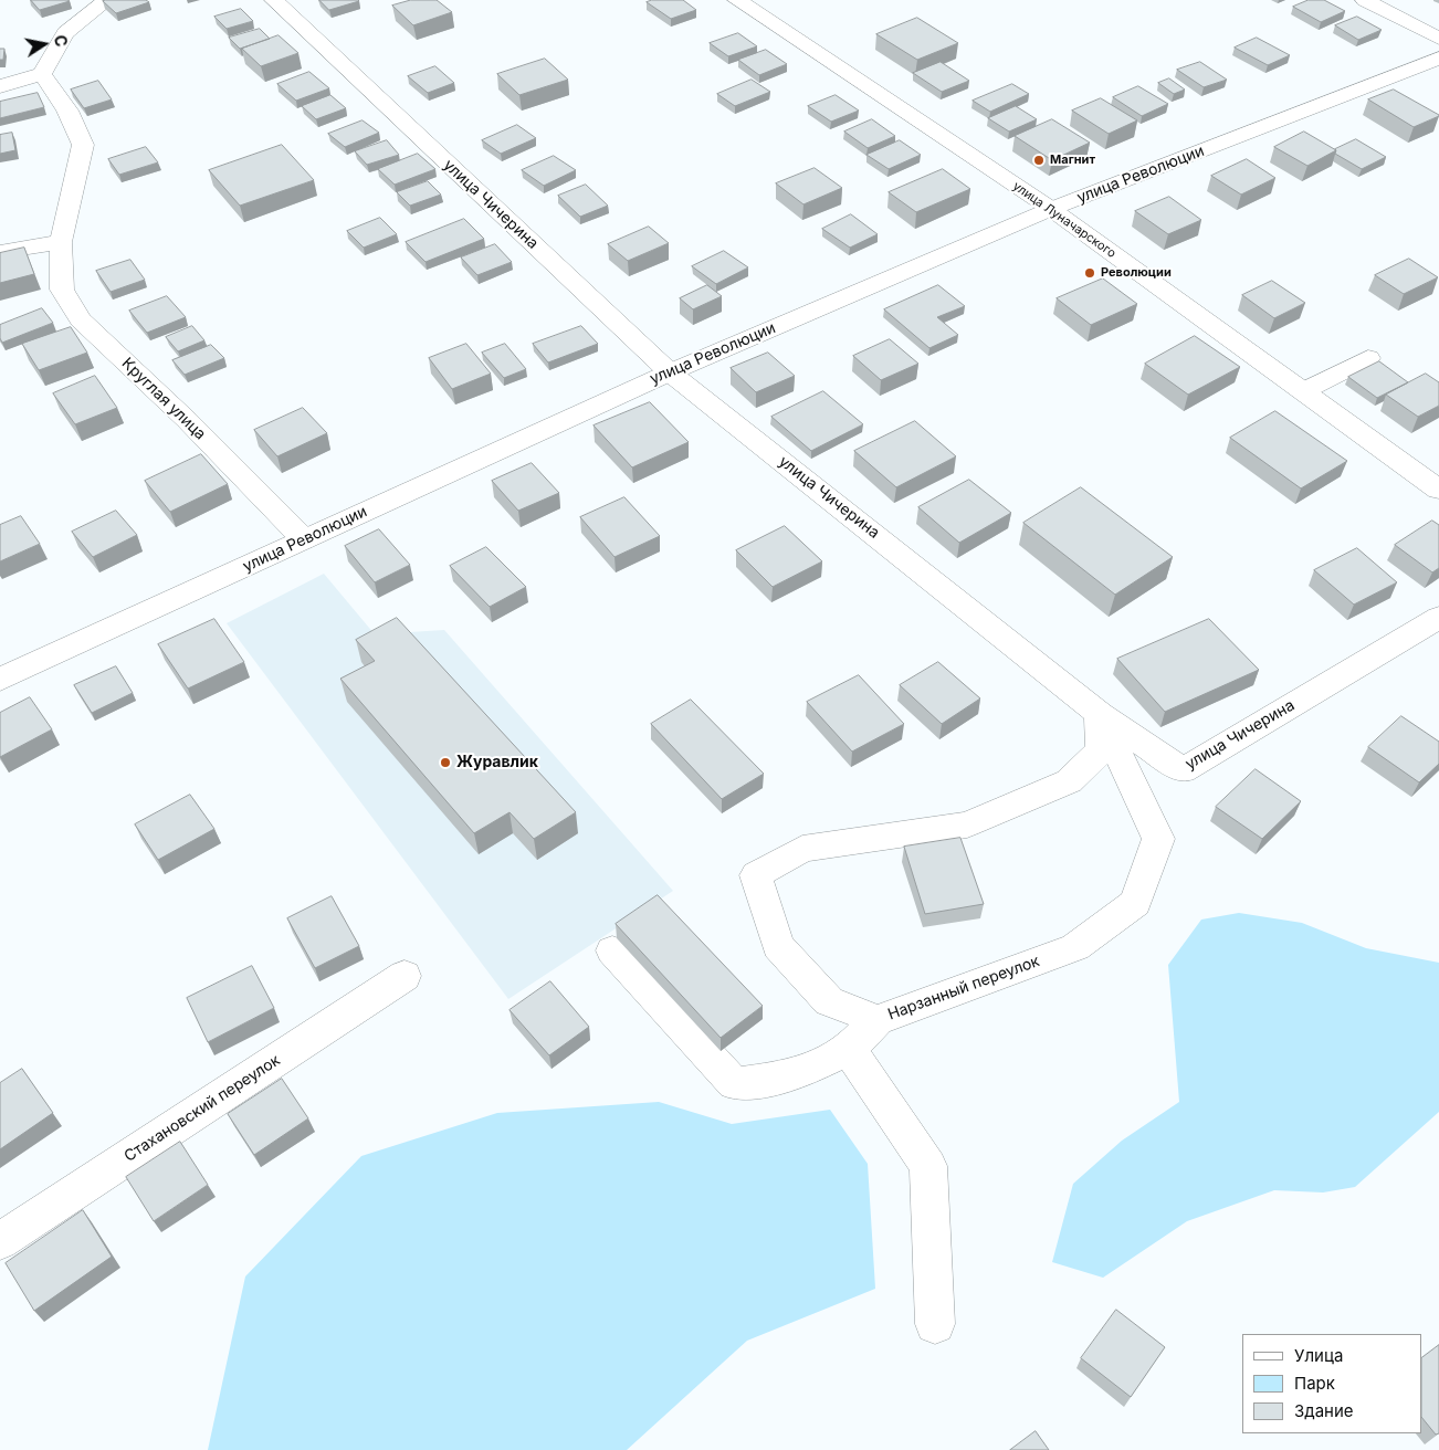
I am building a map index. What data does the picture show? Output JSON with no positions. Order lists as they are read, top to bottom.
{
  "streets": {
    "street": [
      "улица Революции",
      "улица Чичерина",
      "улица Луначарского",
      "Круглая улица",
      "Нарзанный переулок",
      "Стахановский переулок"
    ]
  },
  "crossings": [
    ["улица Революции", "улица Чичерина"],
    ["улица Революции", "улица Луначарского"],
    ["улица Революции", "Круглая улица"],
    ["улица Чичерина", "Нарзанный переулок"]
  ],
  "places": ["Магнит", "Революции", "Журавлик"],
  "legend": ["Улица", "Парк", "Здание"],
  "north": "right"
}
